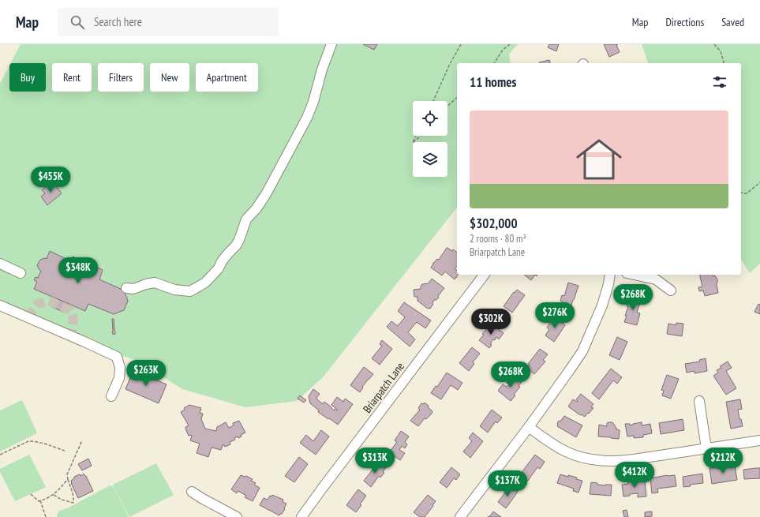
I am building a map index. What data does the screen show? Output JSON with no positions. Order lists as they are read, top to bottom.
{
  "streets": {
    "street": ["Briarpatch Lane"]
  },
  "page": {
    "header": "Map",
    "search": "Search here",
    "nav": ["Map", "Directions", "Saved"],
    "chip": [
      "Buy",
      "Rent",
      "Filters",
      "New",
      "Apartment"
    ],
    "heading": "11 homes",
    "list": [
      {
        "name": "$302,000",
        "note": "2 rooms · 80 m² · Briarpatch Lane"
      }
    ],
    "price": [
      "$455K",
      "$348K",
      "$268K",
      "$276K",
      "$302K",
      "$263K",
      "$268K",
      "$313K",
      "$212K",
      "$412K",
      "$137K"
    ]
  }
}
